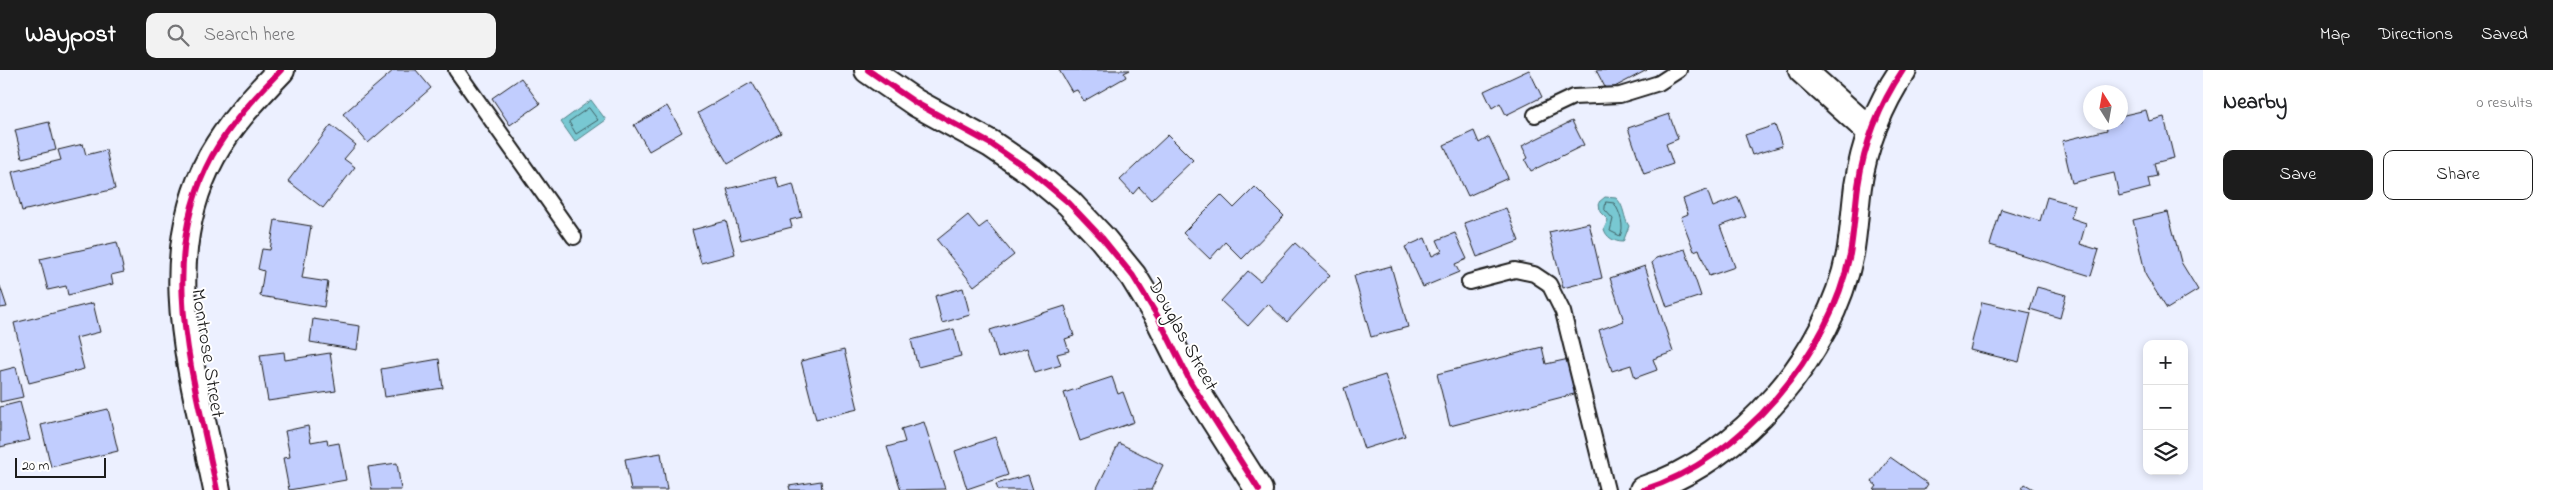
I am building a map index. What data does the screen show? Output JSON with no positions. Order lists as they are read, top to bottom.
{
  "streets": {
    "street": ["Douglas Street", "Montrose Street"]
  },
  "scale_bar": "20 m",
  "north": "top",
  "page": {
    "header": "Waypost",
    "search": "Search here",
    "nav": ["Map", "Directions", "Saved"],
    "heading": ["Nearby", "0 results"],
    "buttons": ["Save", "Share"],
    "map_buttons": ["+", "−"],
    "scale": "20 m"
  }
}
